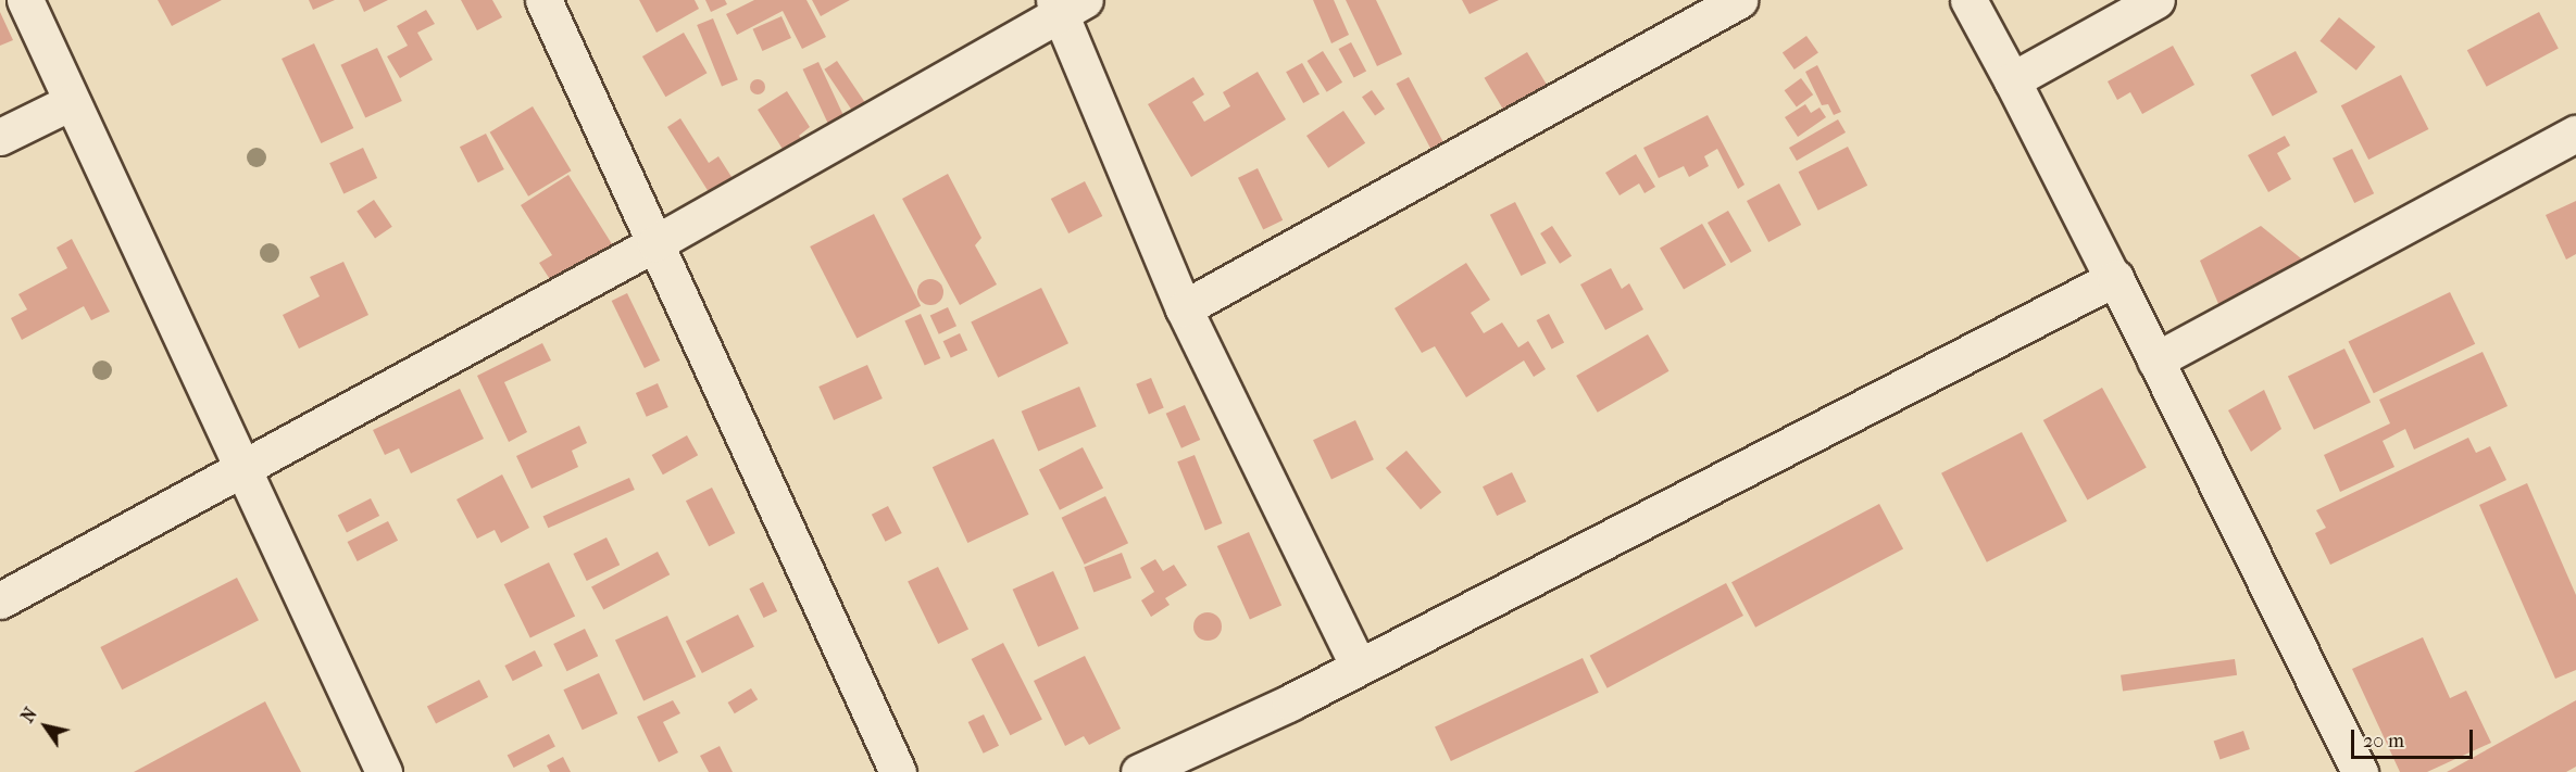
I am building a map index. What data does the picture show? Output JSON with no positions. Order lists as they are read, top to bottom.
{
  "scale_bar": "20 m",
  "north": "top left"
}
